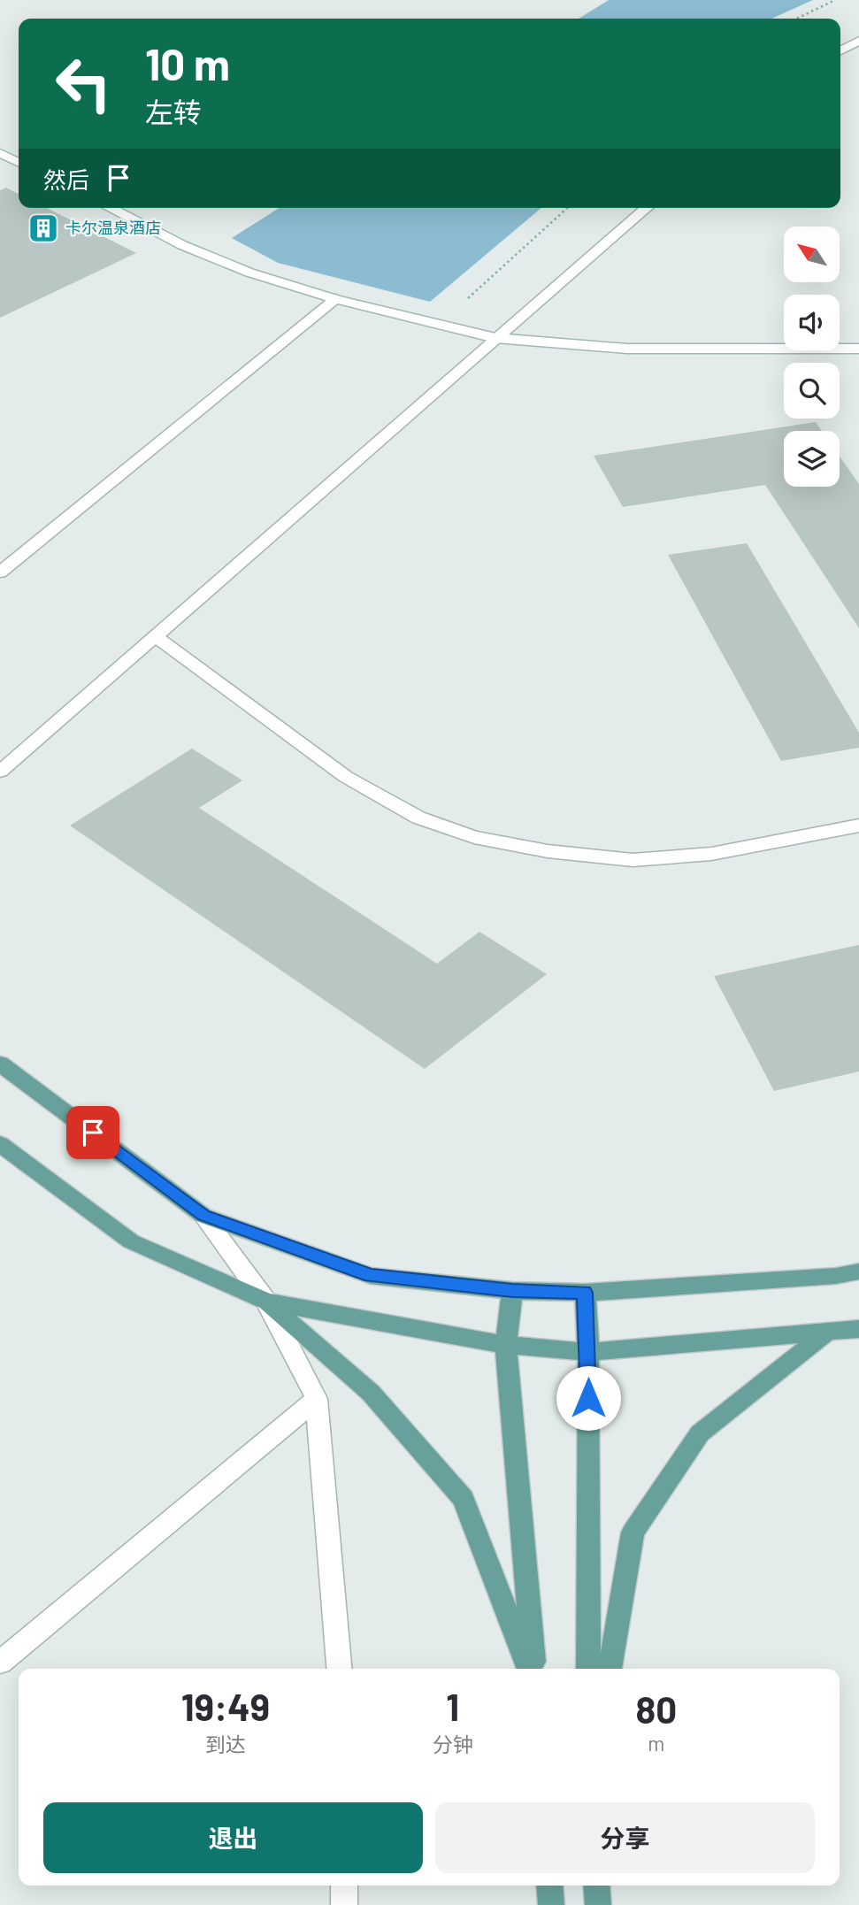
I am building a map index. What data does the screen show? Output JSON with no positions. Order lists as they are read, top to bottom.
{
  "places": {
    "building": ["卡尔温泉酒店"]
  },
  "north": "top left",
  "page": {
    "turn": ["10 m", "左转"],
    "then": "然后",
    "eta": [
      "19:49",
      "到达",
      "1",
      "分钟",
      "80",
      "m"
    ],
    "buttons": ["退出", "分享"]
  }
}
